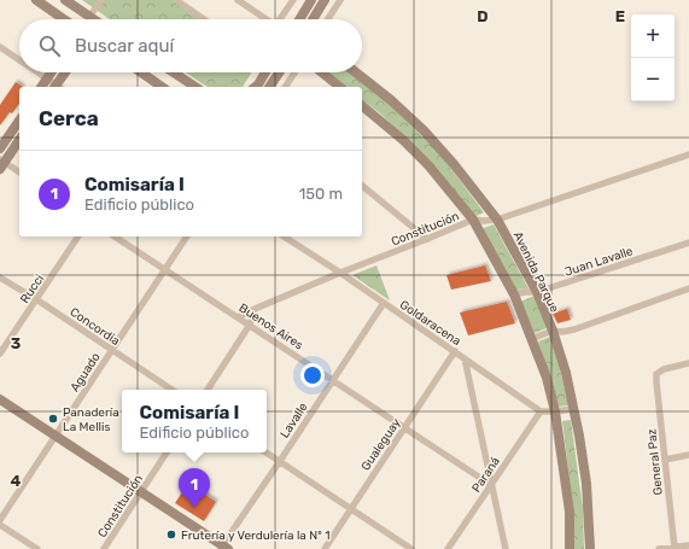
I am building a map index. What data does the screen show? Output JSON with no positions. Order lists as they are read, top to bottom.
{
  "streets": {
    "main road": ["Avenida Parque"],
    "street": [
      "Constitución",
      "Juan Lavalle",
      "Rucci",
      "Goldaracena",
      "Concordia",
      "Buenos Aires",
      "Aguado",
      "Lavalle",
      "Gualeguay",
      "General Paz",
      "Paraná"
    ]
  },
  "crossings": [
    ["Constitución", "Avenida Parque"],
    ["Constitución", "Goldaracena"],
    ["Constitución", "Buenos Aires"],
    ["Juan Lavalle", "Avenida Parque"],
    ["Rucci", "Concordia"],
    ["Goldaracena", "Lavalle"],
    ["Goldaracena", "Gualeguay"],
    ["Goldaracena", "Paraná"],
    ["Concordia", "Aguado"],
    ["Buenos Aires", "Aguado"],
    ["Buenos Aires", "Lavalle"],
    ["Buenos Aires", "Gualeguay"],
    ["Buenos Aires", "Paraná"]
  ],
  "places": ["Panadería La Mellis", "Frutería y Verdulería la Nº 1"],
  "page": {
    "map_buttons": ["+", "−"],
    "search": "Buscar aquí",
    "heading": "Cerca",
    "list": [
      {
        "mark": "1",
        "name": "Comisaría I",
        "note": "Edificio público",
        "value": "150 m"
      }
    ],
    "popup": ["Comisaría I", "Edificio público"],
    "pins": "1"
  },
  "grid": {
    "columns": ["D", "E"],
    "rows": ["3", "4"]
  }
}
